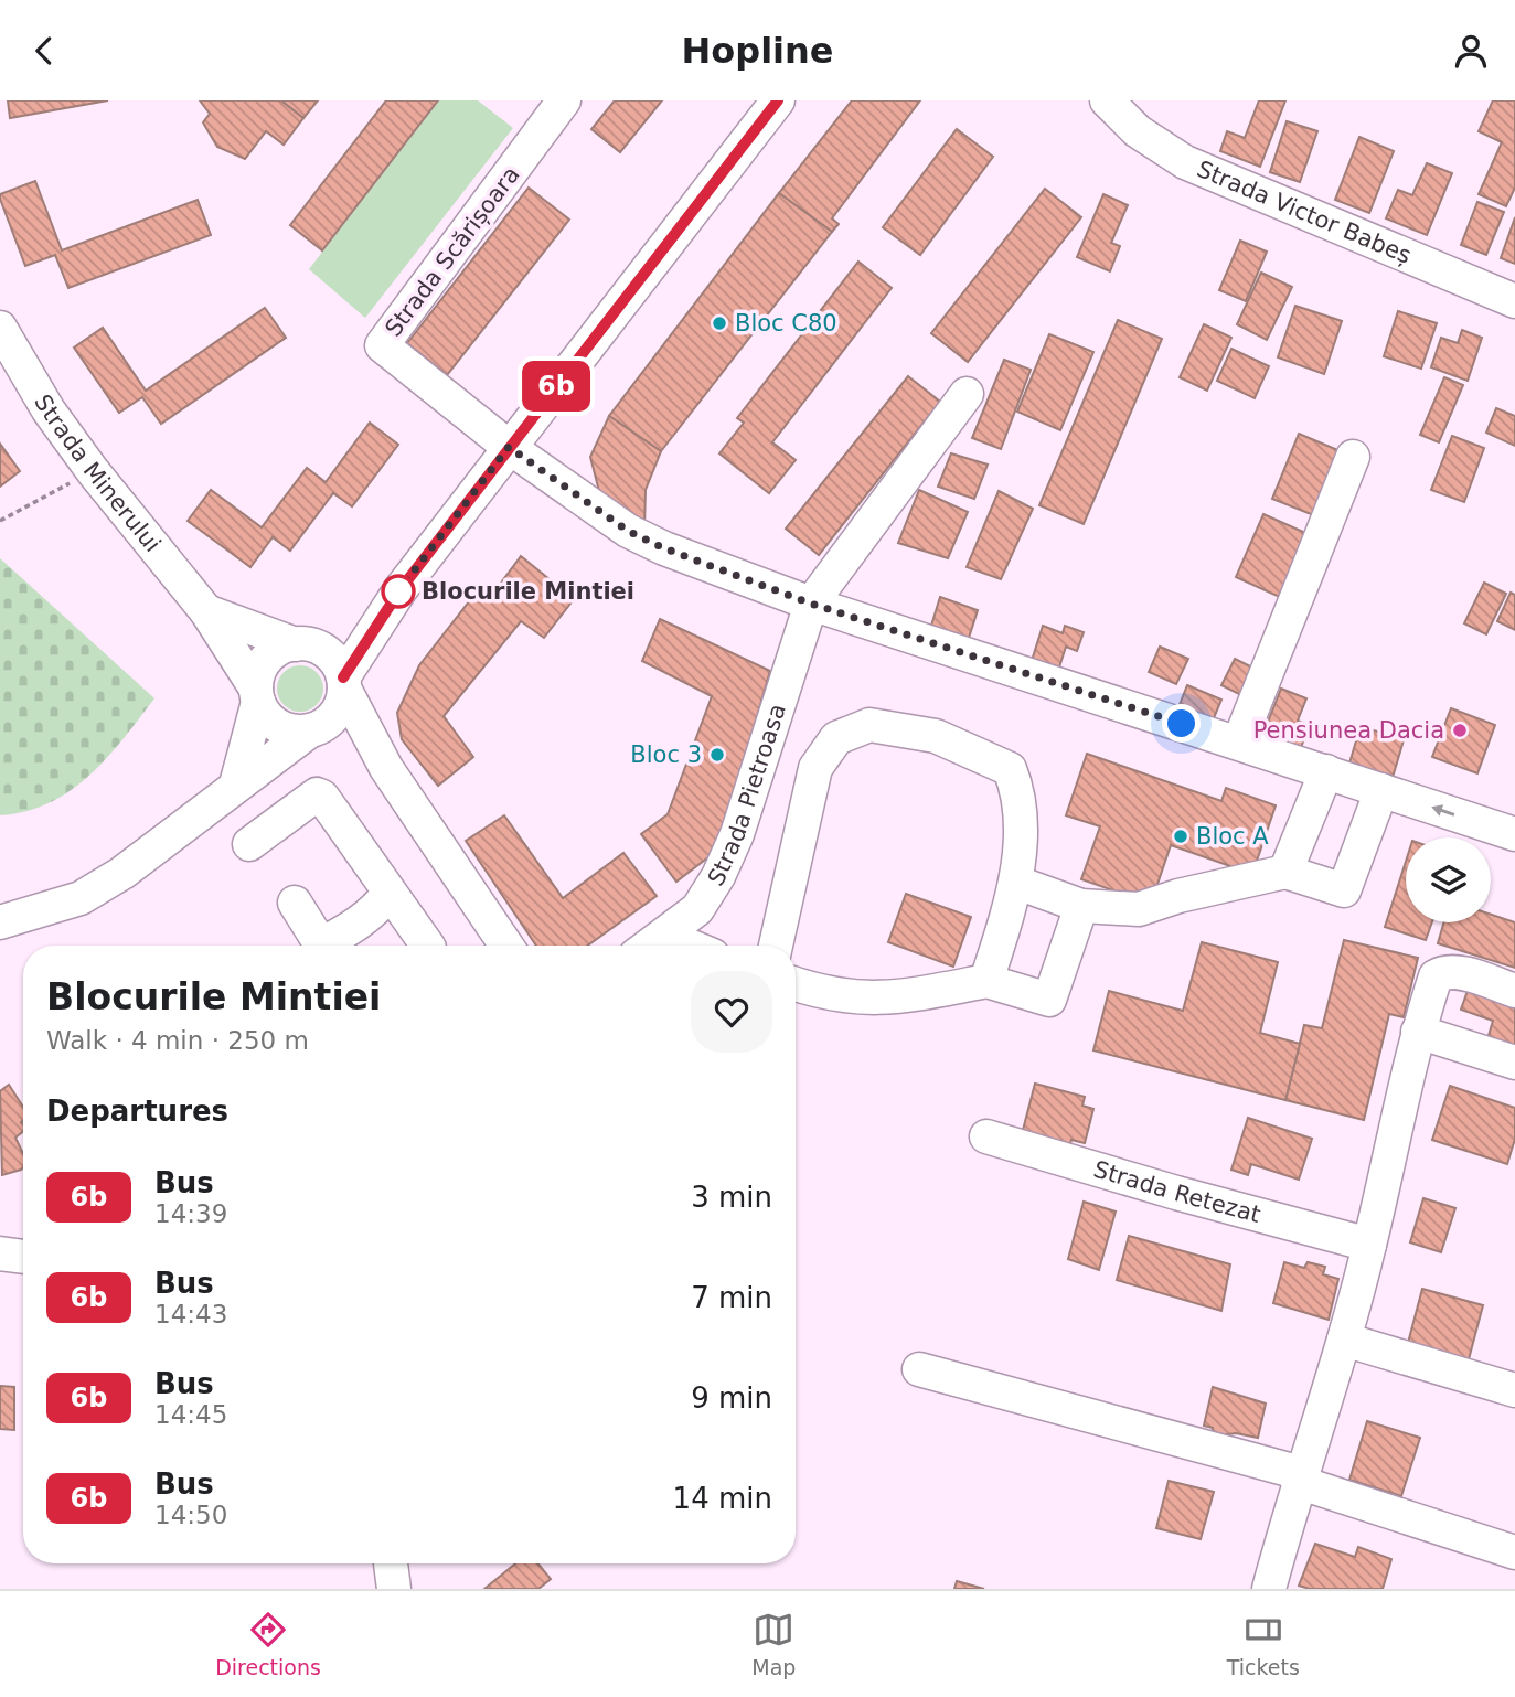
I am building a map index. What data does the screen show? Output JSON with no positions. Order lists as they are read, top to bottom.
{
  "streets": {
    "street": [
      "Strada Victor Babeș",
      "Strada Scărișoara",
      "Strada Minerului",
      "Strada Pietroasa",
      "Strada Retezat"
    ]
  },
  "places": [
    "Bloc C80",
    "Blocurile Mintiei",
    "Pensiunea Dacia",
    "Bloc 3",
    "Bloc A"
  ],
  "lines": ["bus line 6b"],
  "page": {
    "header": "Hopline",
    "on_map": "6b",
    "heading": [
      ["Blocurile Mintiei", "Walk · 4 min · 250 m"],
      "Departures"
    ],
    "list": [
      {
        "mark": "6b",
        "name": "Bus",
        "note": "14:39",
        "value": "3 min"
      },
      {
        "mark": "6b",
        "name": "Bus",
        "note": "14:43",
        "value": "7 min"
      },
      {
        "mark": "6b",
        "name": "Bus",
        "note": "14:45",
        "value": "9 min"
      },
      {
        "mark": "6b",
        "name": "Bus",
        "note": "14:50",
        "value": "14 min"
      }
    ],
    "tabs": ["Directions", "Map", "Tickets"]
  }
}
